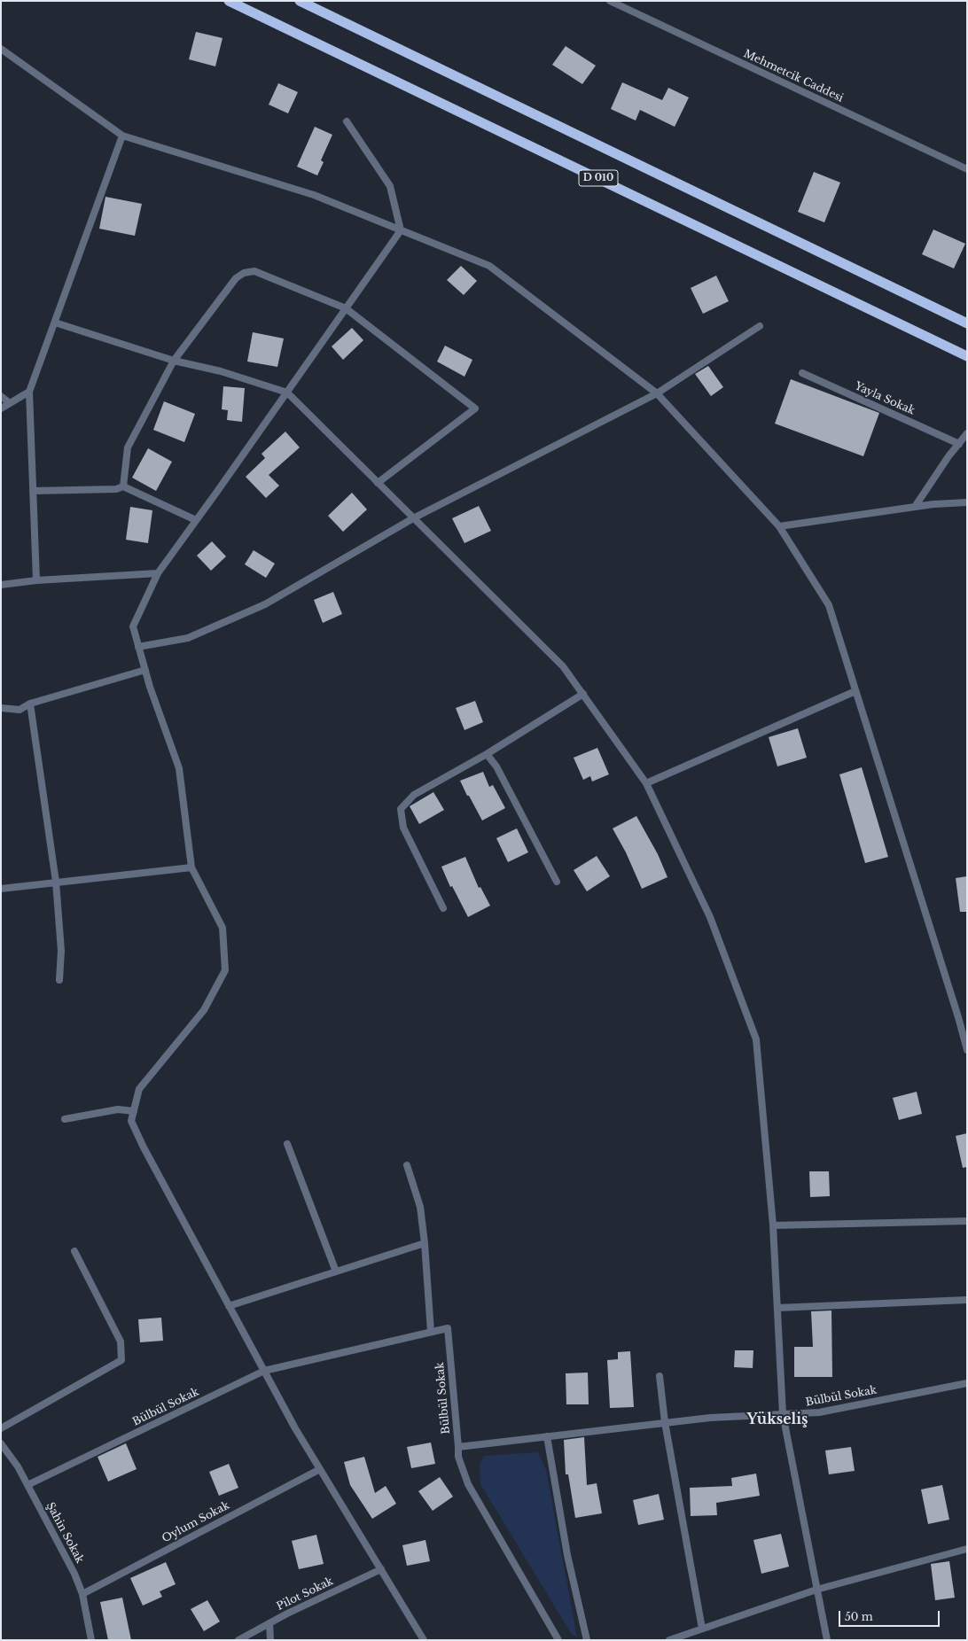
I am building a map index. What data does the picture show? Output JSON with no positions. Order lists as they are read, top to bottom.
{
  "streets": {
    "highway": ["D 010"],
    "street": [
      "Mehmetcik Caddesi",
      "Yayla Sokak",
      "Bülbül Sokak",
      "Oylum Sokak",
      "Şahin Sokak",
      "Pilot Sokak"
    ]
  },
  "crossings": [
    ["Bülbül Sokak", "Şahin Sokak"],
    ["Oylum Sokak", "Şahin Sokak"]
  ],
  "districts": ["Yükseliş"],
  "scale_bar": "50 m"
}
